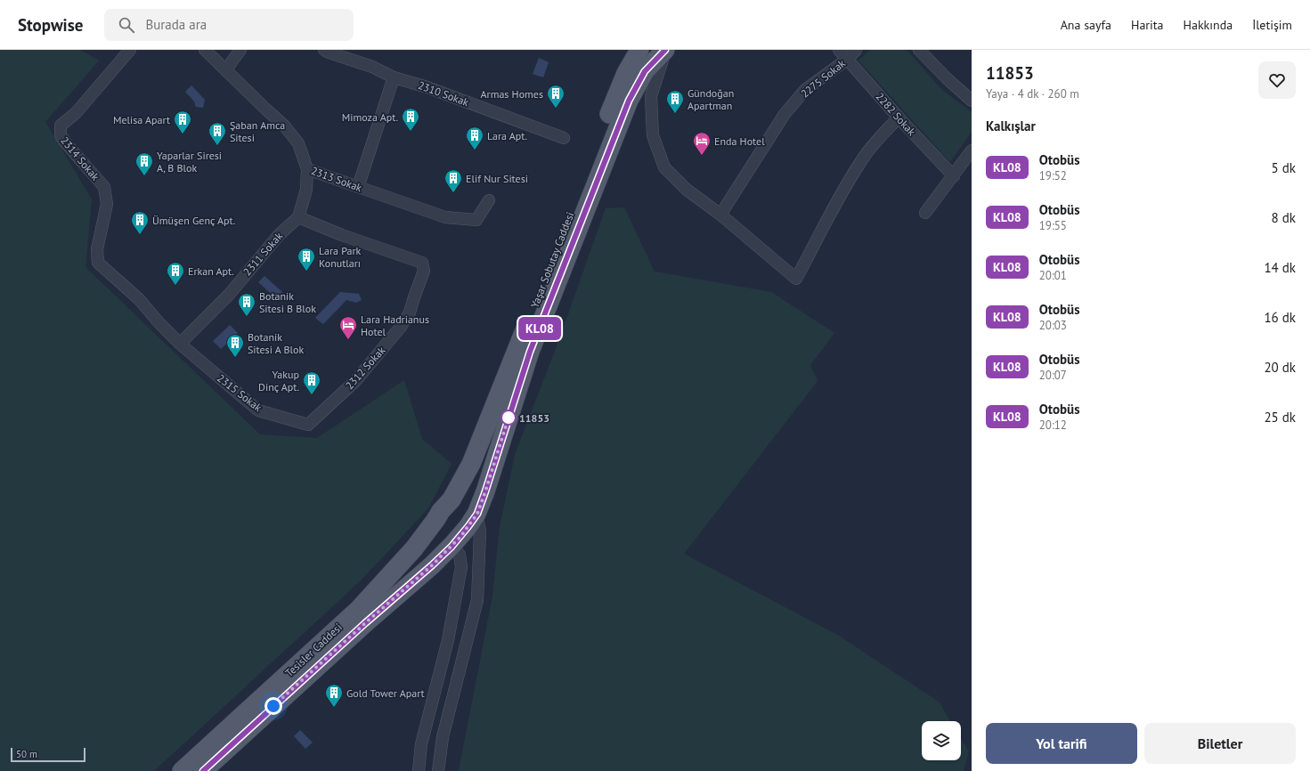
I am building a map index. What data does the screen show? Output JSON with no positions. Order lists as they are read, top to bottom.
{
  "streets": {
    "main road": ["Yaşar Sobutay Caddesi", "Tesisler Caddesi"],
    "street": [
      "2275 Sokak",
      "2310 Sokak",
      "2282 Sokak",
      "2314 Sokak",
      "2313 Sokak",
      "2311 Sokak",
      "2312 Sokak",
      "2315 Sokak"
    ]
  },
  "crossings": [
    ["2275 Sokak", "2282 Sokak"],
    ["2314 Sokak", "2311 Sokak"],
    ["2314 Sokak", "2315 Sokak"],
    ["2311 Sokak", "2312 Sokak"],
    ["2311 Sokak", "2315 Sokak"],
    ["Yaşar Sobutay Caddesi", "Tesisler Caddesi"],
    ["2312 Sokak", "2315 Sokak"]
  ],
  "places": {
    "building": [
      "Armas Homes",
      "Gündoğan Apartman",
      "Mimoza Apt.",
      "Melisa Apart",
      "Şaban Amca Sitesi",
      "Lara Apt.",
      "Yaparlar Siresi A, B Blok",
      "Elif Nur Sitesi",
      "Ümüşen Genç Apt.",
      "Lara Park Konutları",
      "Erkan Apt.",
      "Botanik Sitesi B Blok",
      "Botanik Sitesi A Blok",
      "Yakup Dinç Apt.",
      "Gold Tower Apart"
    ],
    "hotel": ["Enda Hotel", "Lara Hadrianus Hotel"],
    "other": ["11853"]
  },
  "lines": ["bus line KL08"],
  "scale_bar": "50 m",
  "page": {
    "header": "Stopwise",
    "search": "Burada ara",
    "nav": [
      "Ana sayfa",
      "Harita",
      "Hakkında",
      "İletişim"
    ],
    "on_map": "KL08",
    "heading": [
      ["11853", "Yaya · 4 dk · 260 m"],
      "Kalkışlar"
    ],
    "list": [
      {
        "mark": "KL08",
        "name": "Otobüs",
        "note": "19:52",
        "value": "5 dk"
      },
      {
        "mark": "KL08",
        "name": "Otobüs",
        "note": "19:55",
        "value": "8 dk"
      },
      {
        "mark": "KL08",
        "name": "Otobüs",
        "note": "20:01",
        "value": "14 dk"
      },
      {
        "mark": "KL08",
        "name": "Otobüs",
        "note": "20:03",
        "value": "16 dk"
      },
      {
        "mark": "KL08",
        "name": "Otobüs",
        "note": "20:07",
        "value": "20 dk"
      },
      {
        "mark": "KL08",
        "name": "Otobüs",
        "note": "20:12",
        "value": "25 dk"
      }
    ],
    "buttons": ["Yol tarifi", "Biletler"],
    "scale": "50 m"
  }
}
